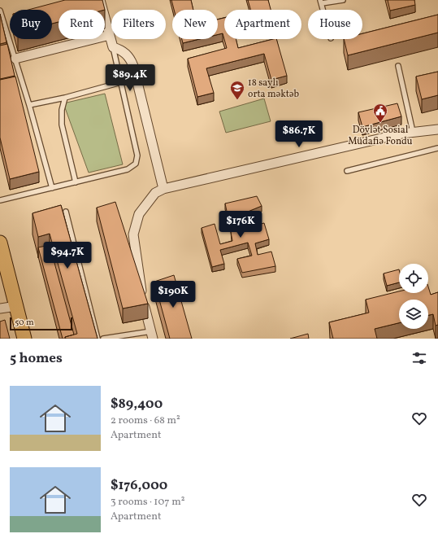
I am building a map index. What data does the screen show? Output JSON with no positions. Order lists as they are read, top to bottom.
{
  "places": {
    "school or university": ["18 saylı orta məktəb"],
    "public building": ["Dövlət Sosial Müdafiə Fondu"]
  },
  "scale_bar": "50 m",
  "page": {
    "chip": [
      "Buy",
      "Rent",
      "Filters",
      "New",
      "Apartment",
      "House"
    ],
    "price": [
      "$89.4K",
      "$86.7K",
      "$176K",
      "$94.7K",
      "$190K"
    ],
    "scale": "50 m",
    "heading": "5 homes",
    "list": [
      {
        "name": "$89,400",
        "note": "2 rooms · 68 m² · Apartment"
      },
      {
        "name": "$176,000",
        "note": "3 rooms · 107 m² · Apartment"
      }
    ]
  }
}
